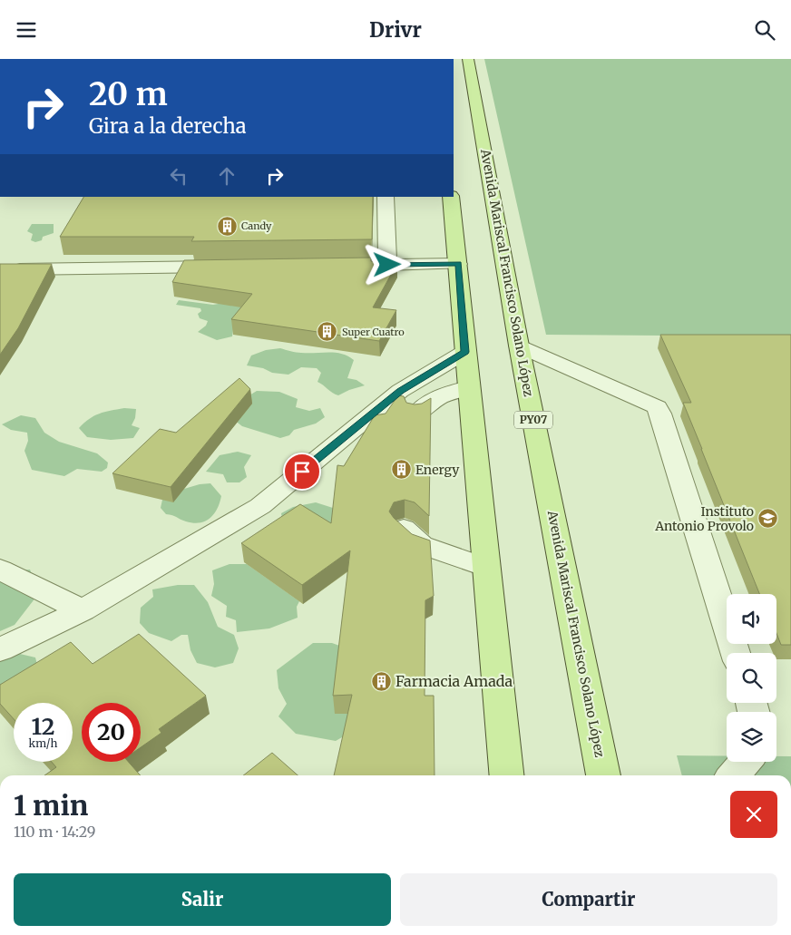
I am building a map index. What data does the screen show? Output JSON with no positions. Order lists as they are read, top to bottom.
{
  "streets": {
    "main road": ["Avenida Mariscal Francisco Solano López", "PY07"]
  },
  "places": {
    "building": [
      "Candy",
      "Super Cuatro",
      "Energy",
      "Farmacia Amada"
    ],
    "school or university": ["Instituto Antonio Provolo"]
  },
  "page": {
    "header": "Drivr",
    "turn": ["20 m", "Gira a la derecha"],
    "speed": "12 km/h",
    "limit": "20",
    "heading": ["1 min", "110 m · 14:29"],
    "buttons": ["Salir", "Compartir"]
  }
}
